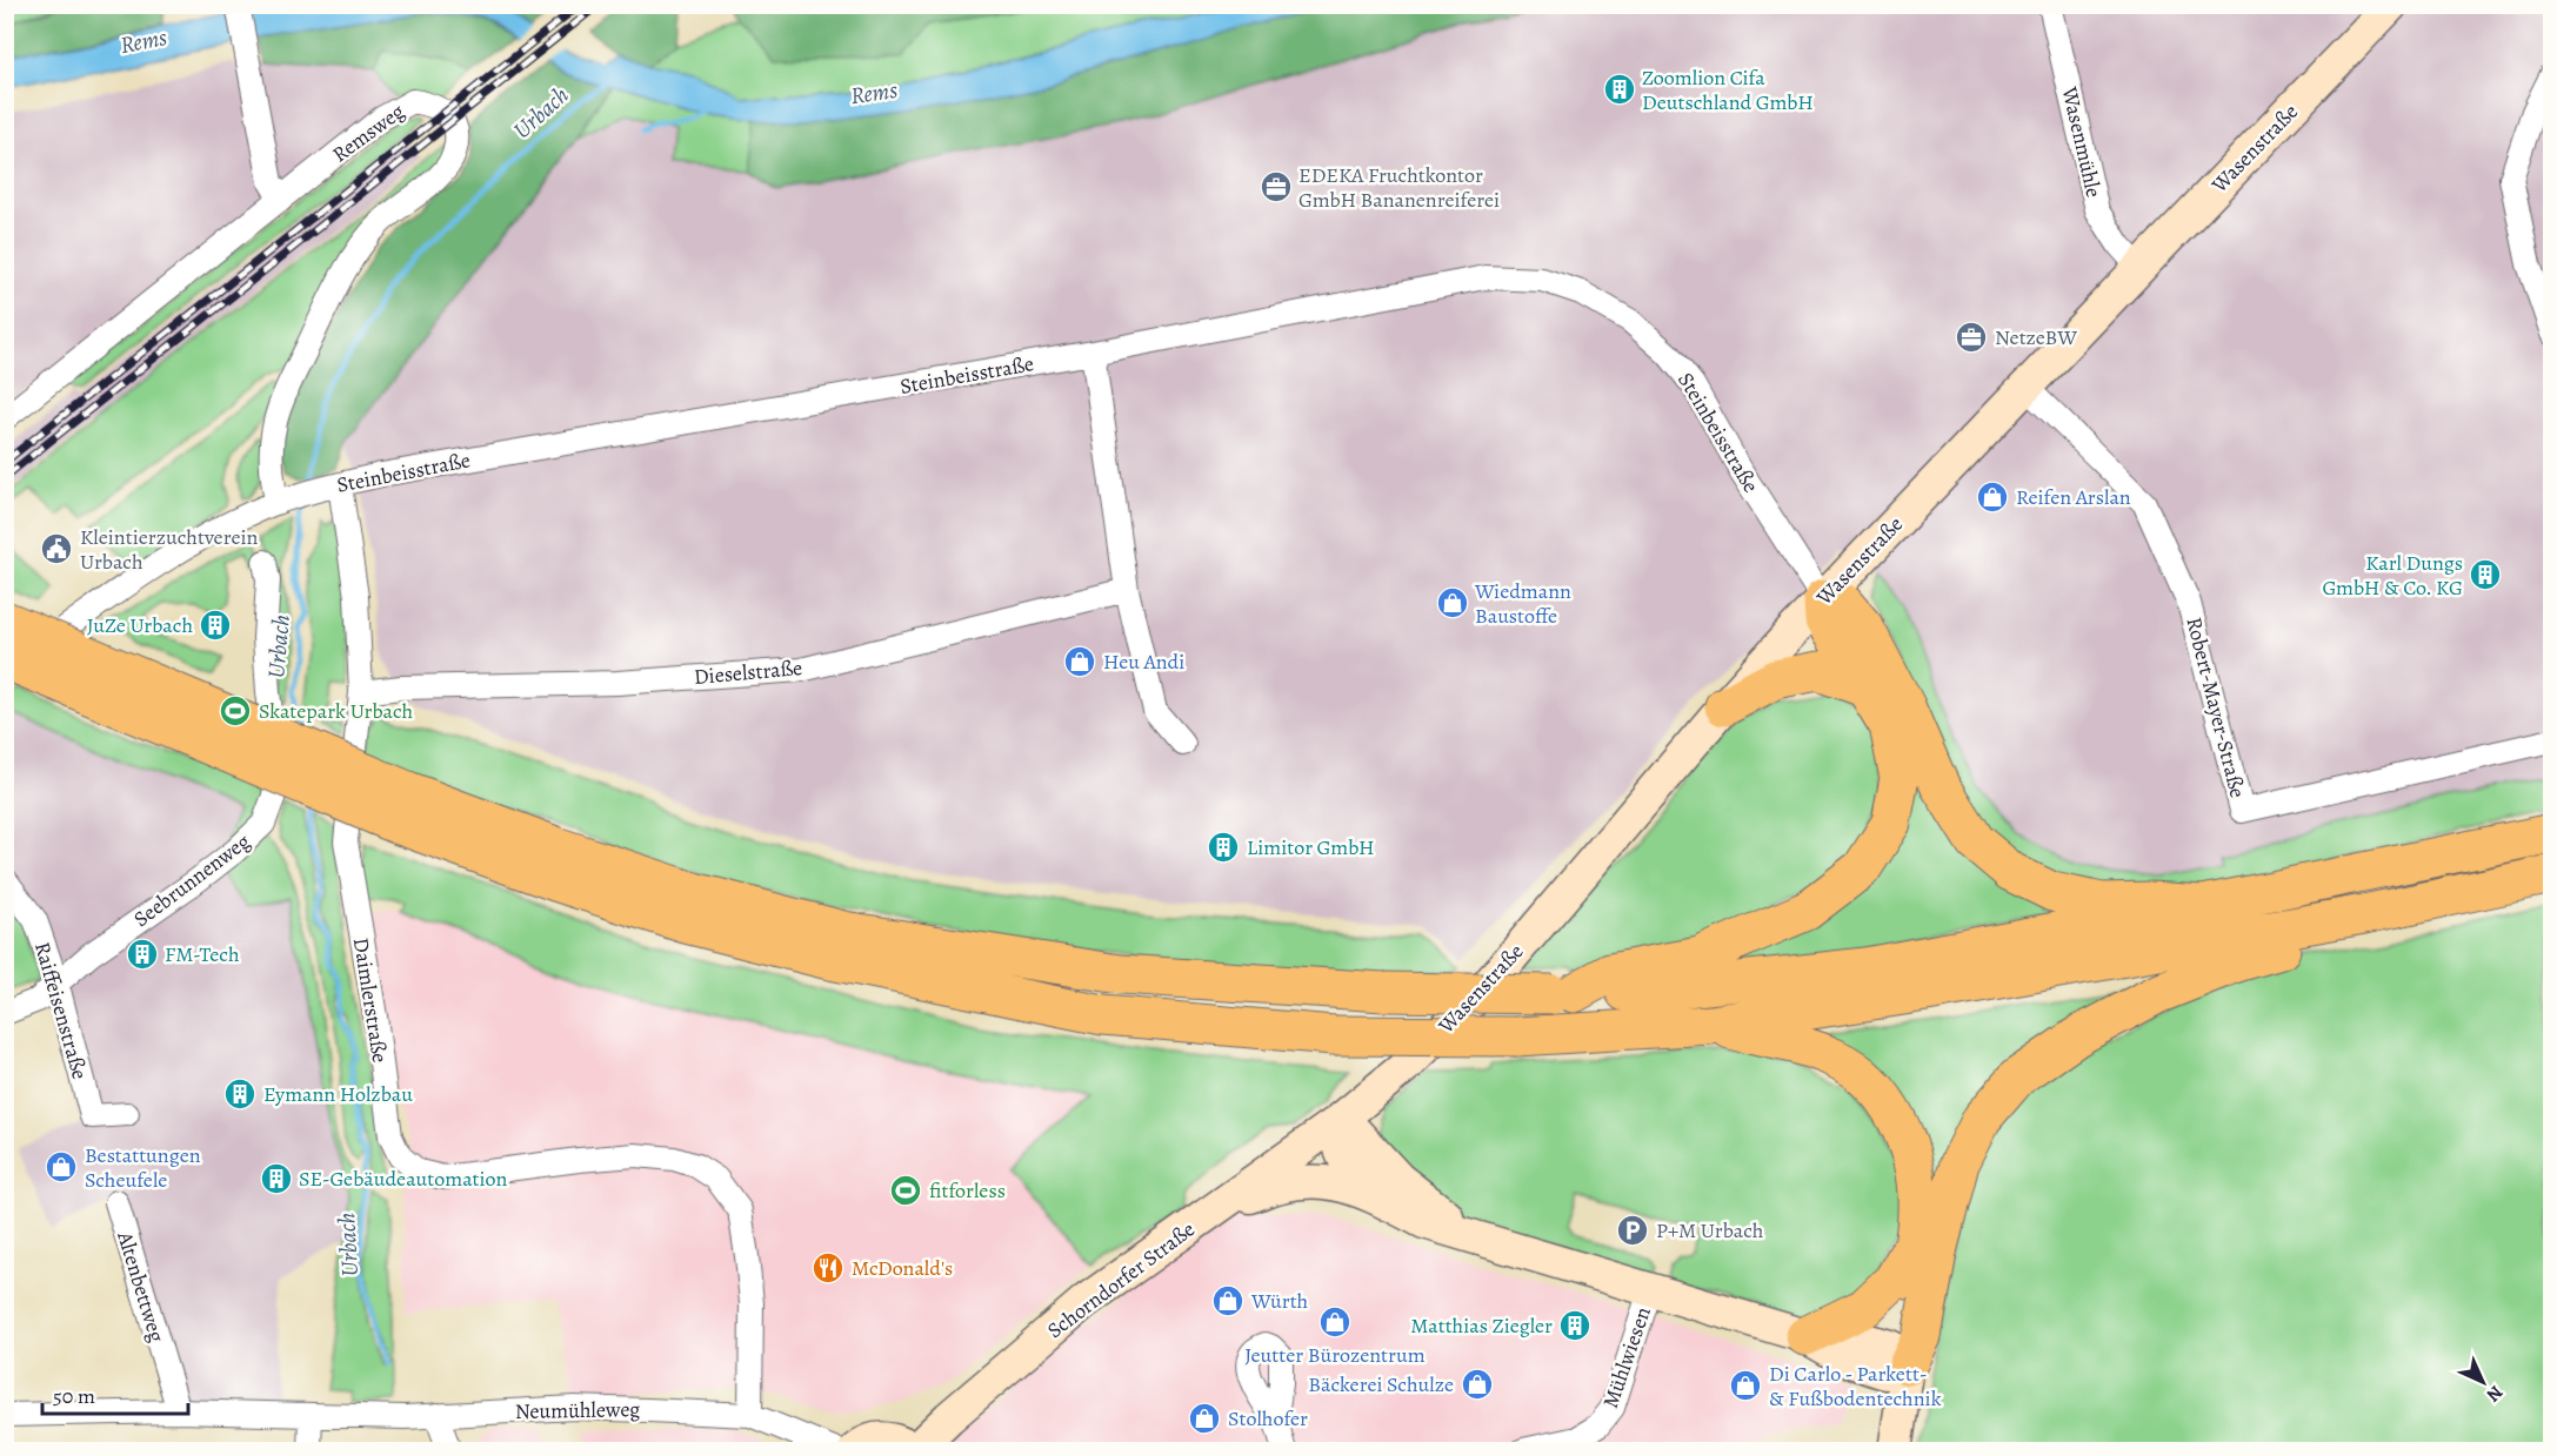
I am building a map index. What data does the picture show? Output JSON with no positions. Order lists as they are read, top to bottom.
{
  "streets": {
    "street": [
      "Remsweg",
      "Wasenmühle",
      "Wasenstraße",
      "Steinbeisstraße",
      "Dieselstraße",
      "Robert-Mayer-Straße",
      "Seebrunnenweg",
      "Daimlerstraße",
      "Raiffeisenstraße",
      "Schorndorfer Straße",
      "Altenbettweg",
      "Mühlwiesen",
      "Neumühleweg"
    ]
  },
  "crossings": [
    ["Remsweg", "Steinbeisstraße"],
    ["Wasenmühle", "Wasenstraße"],
    ["Wasenstraße", "Steinbeisstraße"],
    ["Wasenstraße", "Robert-Mayer-Straße"],
    ["Wasenstraße", "Schorndorfer Straße"],
    ["Dieselstraße", "Daimlerstraße"],
    ["Seebrunnenweg", "Raiffeisenstraße"],
    ["Daimlerstraße", "Neumühleweg"],
    ["Altenbettweg", "Neumühleweg"]
  ],
  "water": ["Rems", "Urbach"],
  "places": {
    "building": [
      "Zoomlion Cifa Deutschland GmbH",
      "Karl Dungs GmbH & Co. KG",
      "JuZe Urbach",
      "Limitor GmbH",
      "FM-Tech",
      "Eymann Holzbau",
      "SE-Gebäudeautomation",
      "Matthias Ziegler"
    ],
    "office": ["EDEKA Fruchtkontor GmbH Bananenreiferei", "NetzeBW"],
    "shop": [
      "Reifen Arslan",
      "Wiedmann Baustoffe",
      "Heu Andi",
      "Bestattungen Scheufele",
      "Würth",
      "Jeutter Bürozentrum",
      "Bäckerei Schulze",
      "Di Carlo - Parkett- & Fußbodentechnik",
      "Stolhofer"
    ],
    "public building": ["Kleintierzuchtverein Urbach"],
    "sports": ["Skatepark Urbach", "fitforless"],
    "parking": ["P+M Urbach"],
    "restaurant": ["McDonald's"]
  },
  "scale_bar": "50 m",
  "north": "bottom right"
}
